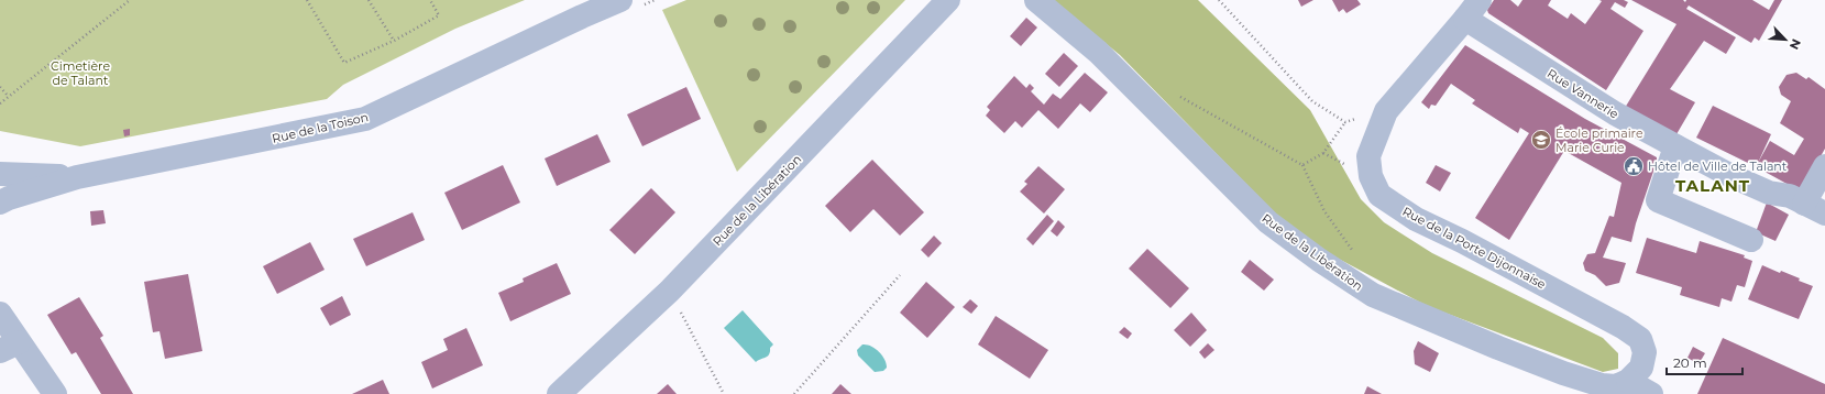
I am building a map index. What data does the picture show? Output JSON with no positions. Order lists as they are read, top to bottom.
{
  "streets": {
    "street": [
      "Rue Vannerie",
      "Rue de la Toison",
      "Rue de la Libération",
      "Rue de la Porte Dijonnaise"
    ]
  },
  "crossings": [
    ["Rue Vannerie", "Rue de la Porte Dijonnaise"],
    ["Rue de la Libération", "Rue de la Porte Dijonnaise"]
  ],
  "districts": ["TALANT"],
  "parks": ["Cimetière de Talant"],
  "places": {
    "school or university": ["École primaire Marie Curie"],
    "public building": ["Hôtel de Ville de Talant"]
  },
  "scale_bar": "20 m",
  "north": "bottom right"
}
